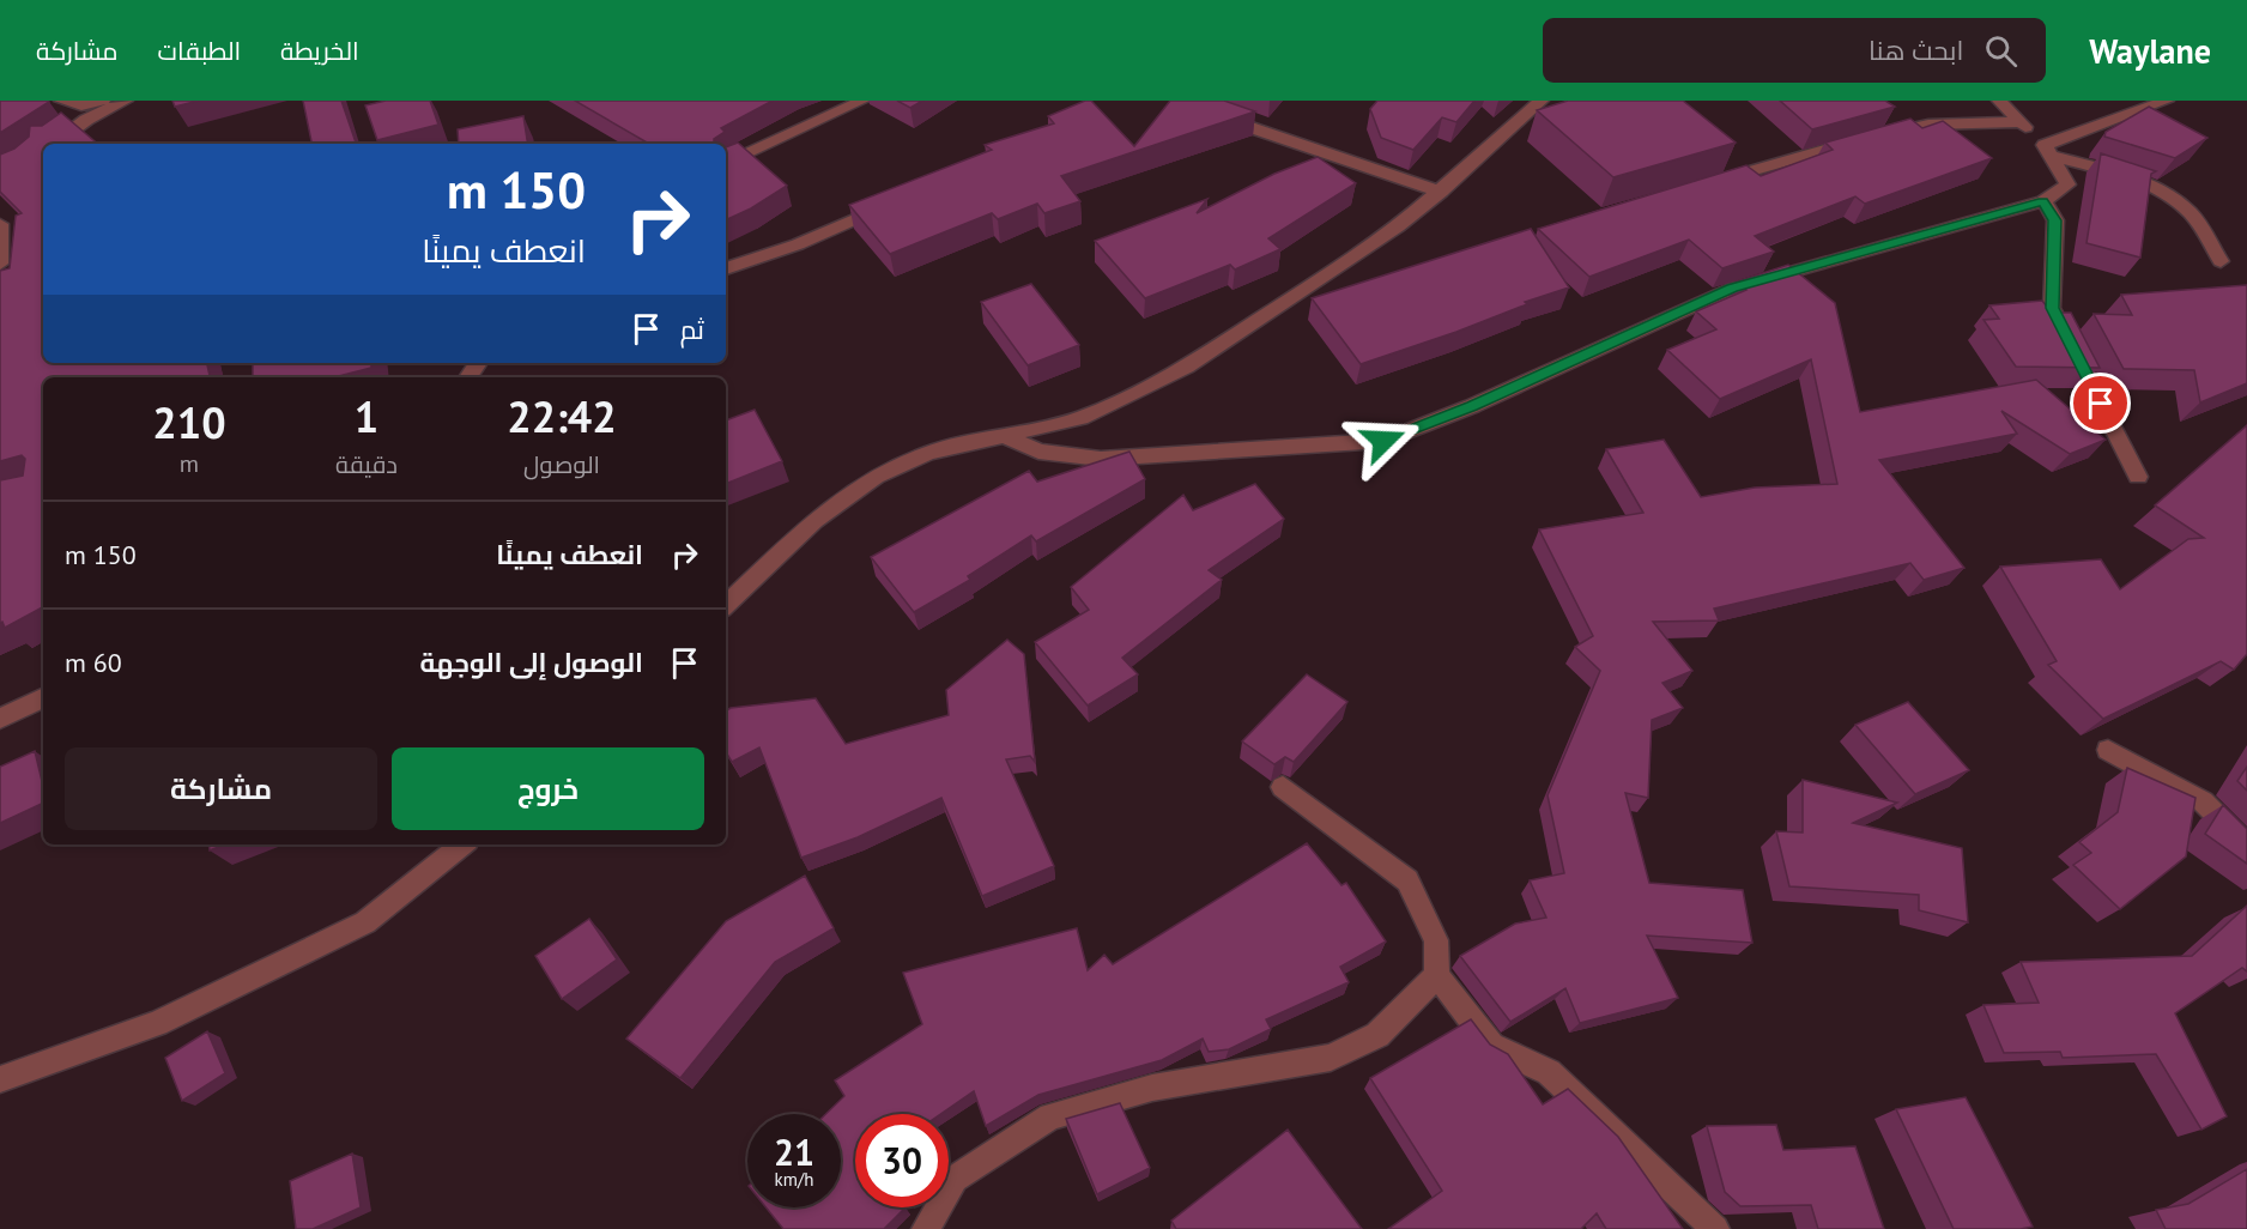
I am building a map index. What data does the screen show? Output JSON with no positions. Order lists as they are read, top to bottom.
{
  "page": {
    "header": "Waylane",
    "search": "ابحث هنا",
    "nav": ["الخريطة", "الطبقات", "مشاركة"],
    "turn": ["150 m", "انعطف يمينًا"],
    "then": "ثم",
    "eta": [
      "22:42",
      "الوصول",
      "1",
      "دقيقة",
      "210",
      "m"
    ],
    "list": [
      {
        "name": "انعطف يمينًا",
        "value": "150 m"
      },
      {
        "name": "الوصول إلى الوجهة",
        "value": "60 m"
      }
    ],
    "buttons": ["خروج", "مشاركة"],
    "speed": "21 km/h",
    "limit": "30"
  }
}
